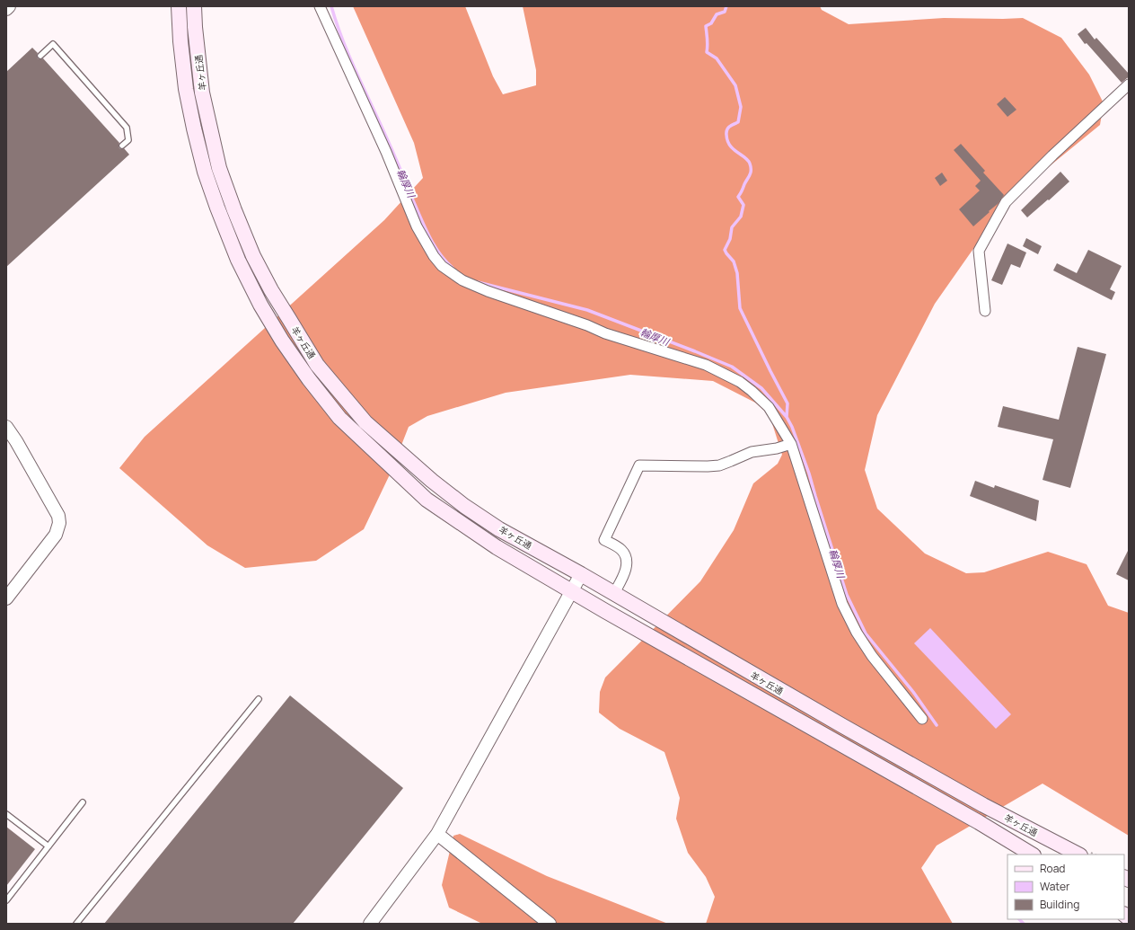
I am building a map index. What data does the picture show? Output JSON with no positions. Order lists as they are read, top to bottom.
{
  "streets": {
    "main road": ["羊ヶ丘通"]
  },
  "water": ["輪厚川"],
  "legend": ["Road", "Water", "Building"]
}
